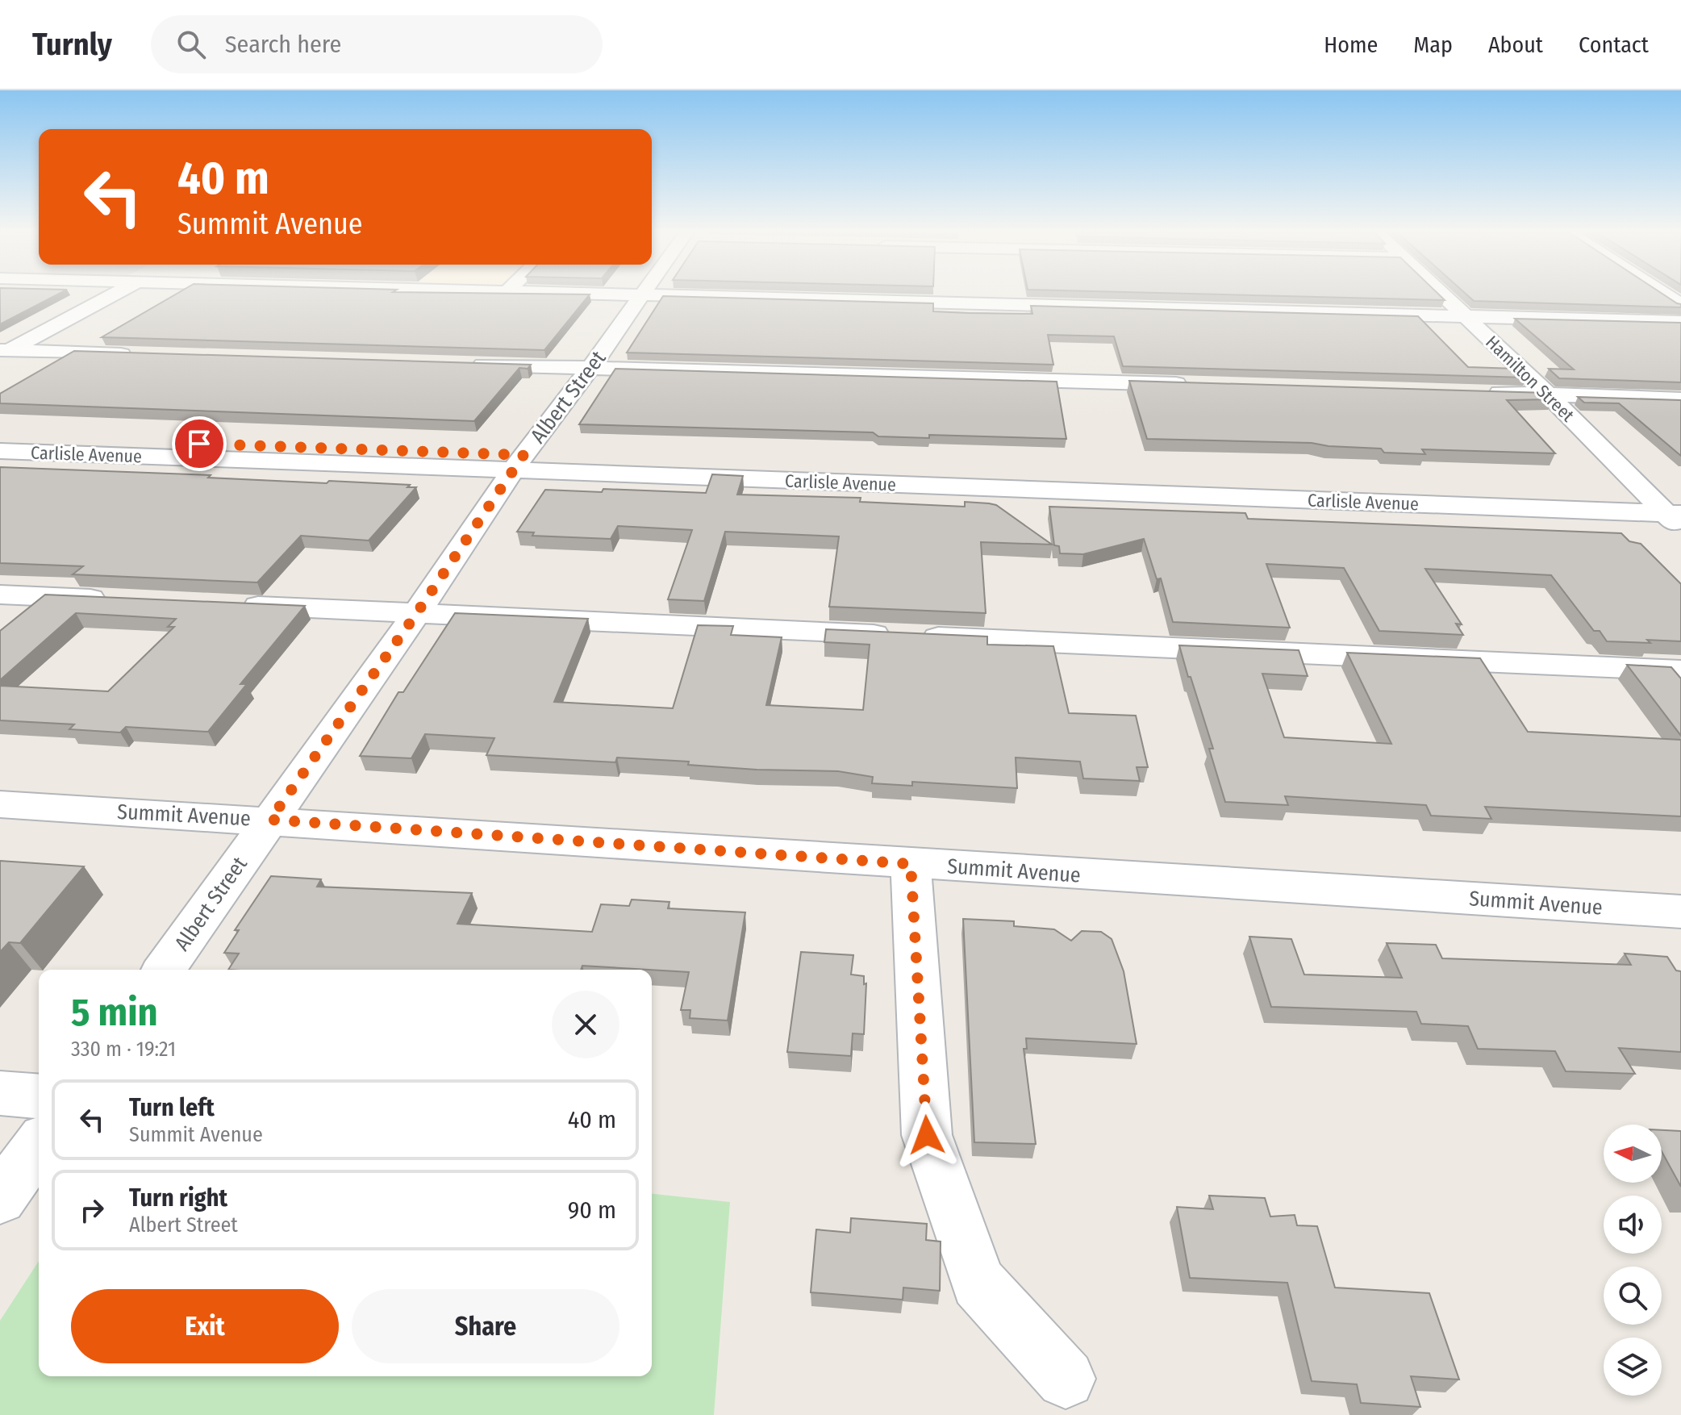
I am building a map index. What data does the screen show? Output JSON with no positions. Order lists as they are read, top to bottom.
{
  "streets": {
    "street": [
      "Hamilton Street",
      "Albert Street",
      "Carlisle Avenue",
      "Summit Avenue"
    ]
  },
  "crossings": [
    ["Hamilton Street", "Carlisle Avenue"],
    ["Albert Street", "Carlisle Avenue"],
    ["Albert Street", "Summit Avenue"]
  ],
  "north": "left",
  "page": {
    "header": "Turnly",
    "search": "Search here",
    "nav": [
      "Home",
      "Map",
      "About",
      "Contact"
    ],
    "turn": ["40 m", "Summit Avenue"],
    "heading": ["5 min", "330 m · 19:21"],
    "list": [
      {
        "name": "Turn left",
        "note": "Summit Avenue",
        "value": "40 m"
      },
      {
        "name": "Turn right",
        "note": "Albert Street",
        "value": "90 m"
      }
    ],
    "buttons": ["Exit", "Share"]
  }
}
